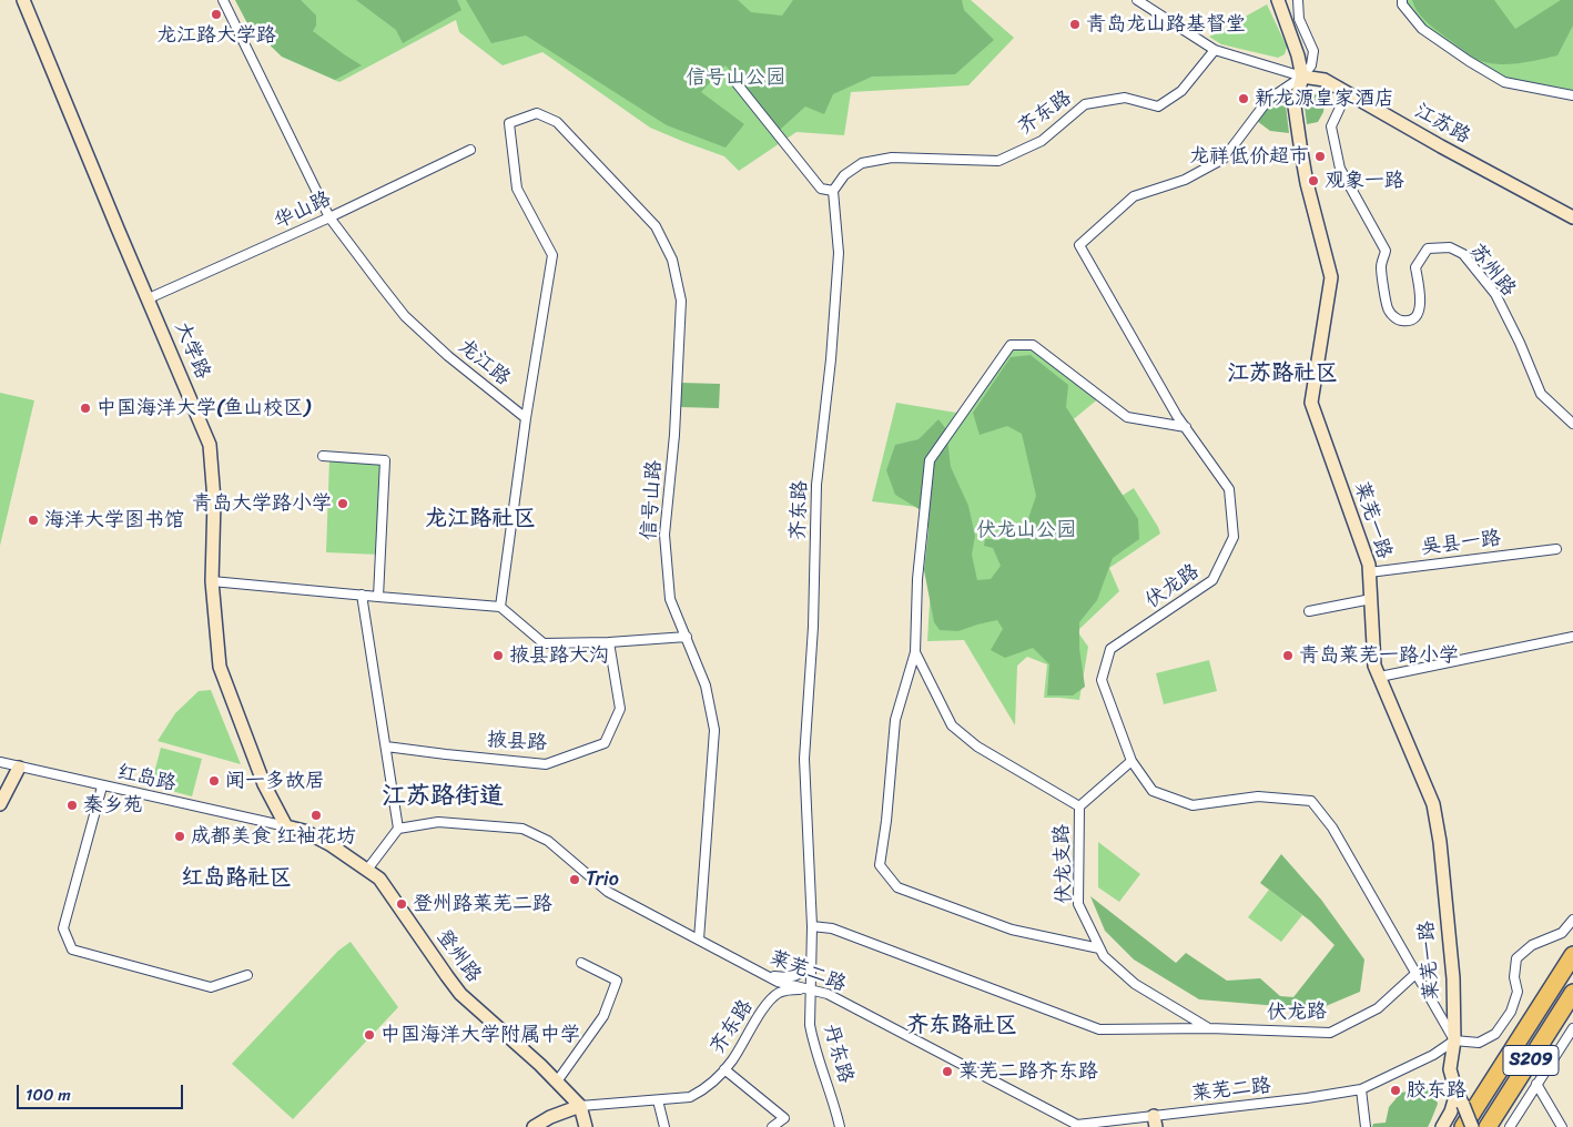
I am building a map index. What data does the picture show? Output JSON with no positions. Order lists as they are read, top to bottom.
{
  "streets": {
    "highway": ["S209"],
    "main road": [
      "江苏路",
      "大学路",
      "莱芜一路",
      "登州路"
    ],
    "street": [
      "齐东路",
      "华山路",
      "苏州路",
      "龙江路",
      "信号山路",
      "吴县一路",
      "伏龙路",
      "掖县路",
      "红岛路",
      "伏龙支路",
      "莱芜二路",
      "丹东路"
    ]
  },
  "crossings": [
    ["齐东路", "伏龙路"],
    ["齐东路", "登州路"],
    ["齐东路", "莱芜二路"],
    ["齐东路", "丹东路"],
    ["江苏路", "苏州路"],
    ["江苏路", "莱芜一路"],
    ["江苏路", "伏龙路"],
    ["华山路", "大学路"],
    ["华山路", "龙江路"],
    ["大学路", "红岛路"],
    ["大学路", "登州路"],
    ["龙江路", "信号山路"],
    ["信号山路", "莱芜二路"],
    ["莱芜一路", "吴县一路"],
    ["莱芜一路", "伏龙路"],
    ["莱芜一路", "莱芜二路"],
    ["伏龙路", "伏龙支路"],
    ["伏龙路", "莱芜二路"],
    ["红岛路", "登州路"],
    ["莱芜二路", "丹东路"]
  ],
  "districts": [
    "江苏路社区",
    "龙江路社区",
    "江苏路街道",
    "红岛路社区",
    "齐东路社区"
  ],
  "parks": ["信号山公园", "伏龙山公园"],
  "places": [
    "龙江路大学路",
    "青岛龙山路基督堂",
    "新龙源皇家酒店",
    "龙祥低价超市",
    "观象一路",
    "中国海洋大学(鱼山校区)",
    "青岛大学路小学",
    "海洋大学图书馆",
    "掖县路大沟",
    "青岛莱芜一路小学",
    "闻一多故居",
    "秦乡苑",
    "红袖花坊",
    "成都美食",
    "Trio",
    "登州路莱芜二路",
    "中国海洋大学附属中学",
    "莱芜二路齐东路",
    "胶东路"
  ],
  "scale_bar": "100 m"
}
